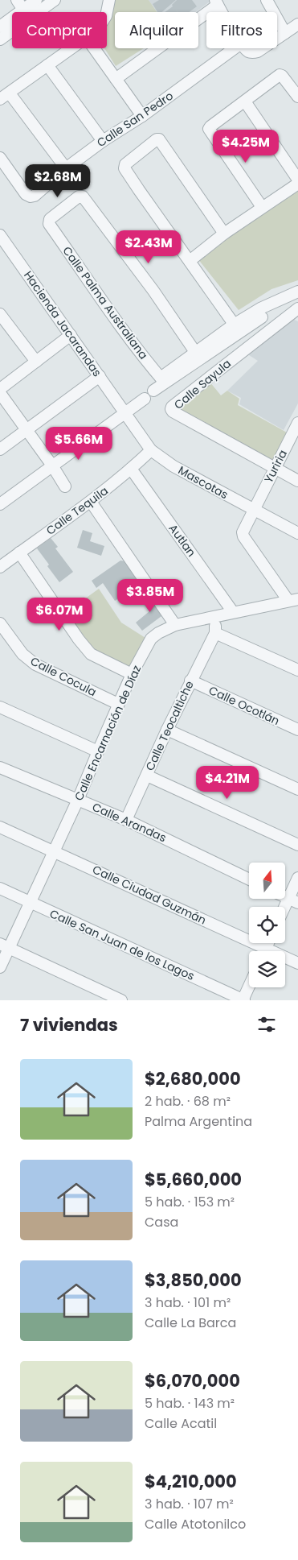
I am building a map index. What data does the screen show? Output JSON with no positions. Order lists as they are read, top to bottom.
{
  "streets": {
    "street": [
      "Calle San Pedro",
      "Calle Palma Australiana",
      "Hacienda Jacarandas",
      "Calle Sayula",
      "Yuriria",
      "Mascotas",
      "Calle Tequila",
      "Autlan",
      "Calle Cocula",
      "Calle Ocotlán",
      "Calle Teocaltiche",
      "Calle Encarnación de Díaz",
      "Calle Arandas",
      "Calle Ciudad Guzmán",
      "Calle San Juan de los Lagos"
    ]
  },
  "crossings": [
    ["Hacienda Jacarandas", "Mascotas"],
    ["Calle Sayula", "Yuriria"],
    ["Yuriria", "Mascotas"],
    ["Yuriria", "Calle Encarnación de Díaz"],
    ["Mascotas", "Calle Tequila"],
    ["Calle Tequila", "Autlan"],
    ["Autlan", "Calle Encarnación de Díaz"],
    ["Calle Cocula", "Calle Encarnación de Díaz"],
    ["Calle Ocotlán", "Calle Teocaltiche"],
    ["Calle Teocaltiche", "Calle Arandas"],
    ["Calle Encarnación de Díaz", "Calle Arandas"],
    ["Calle Encarnación de Díaz", "Calle Ciudad Guzmán"],
    ["Calle Encarnación de Díaz", "Calle San Juan de los Lagos"]
  ],
  "north": "top",
  "page": {
    "chip": ["Comprar", "Alquilar", "Filtros"],
    "price": [
      "$4.25M",
      "$2.68M",
      "$2.43M",
      "$5.66M",
      "$3.85M",
      "$6.07M",
      "$4.21M"
    ],
    "heading": "7 viviendas",
    "list": [
      {
        "name": "$2,680,000",
        "note": "2 hab. · 68 m² · Palma Argentina"
      },
      {
        "name": "$5,660,000",
        "note": "5 hab. · 153 m² · Casa"
      },
      {
        "name": "$3,850,000",
        "note": "3 hab. · 101 m² · Calle La Barca"
      },
      {
        "name": "$6,070,000",
        "note": "5 hab. · 143 m² · Calle Acatil"
      },
      {
        "name": "$4,210,000",
        "note": "3 hab. · 107 m² · Calle Atotonilco"
      }
    ]
  }
}
